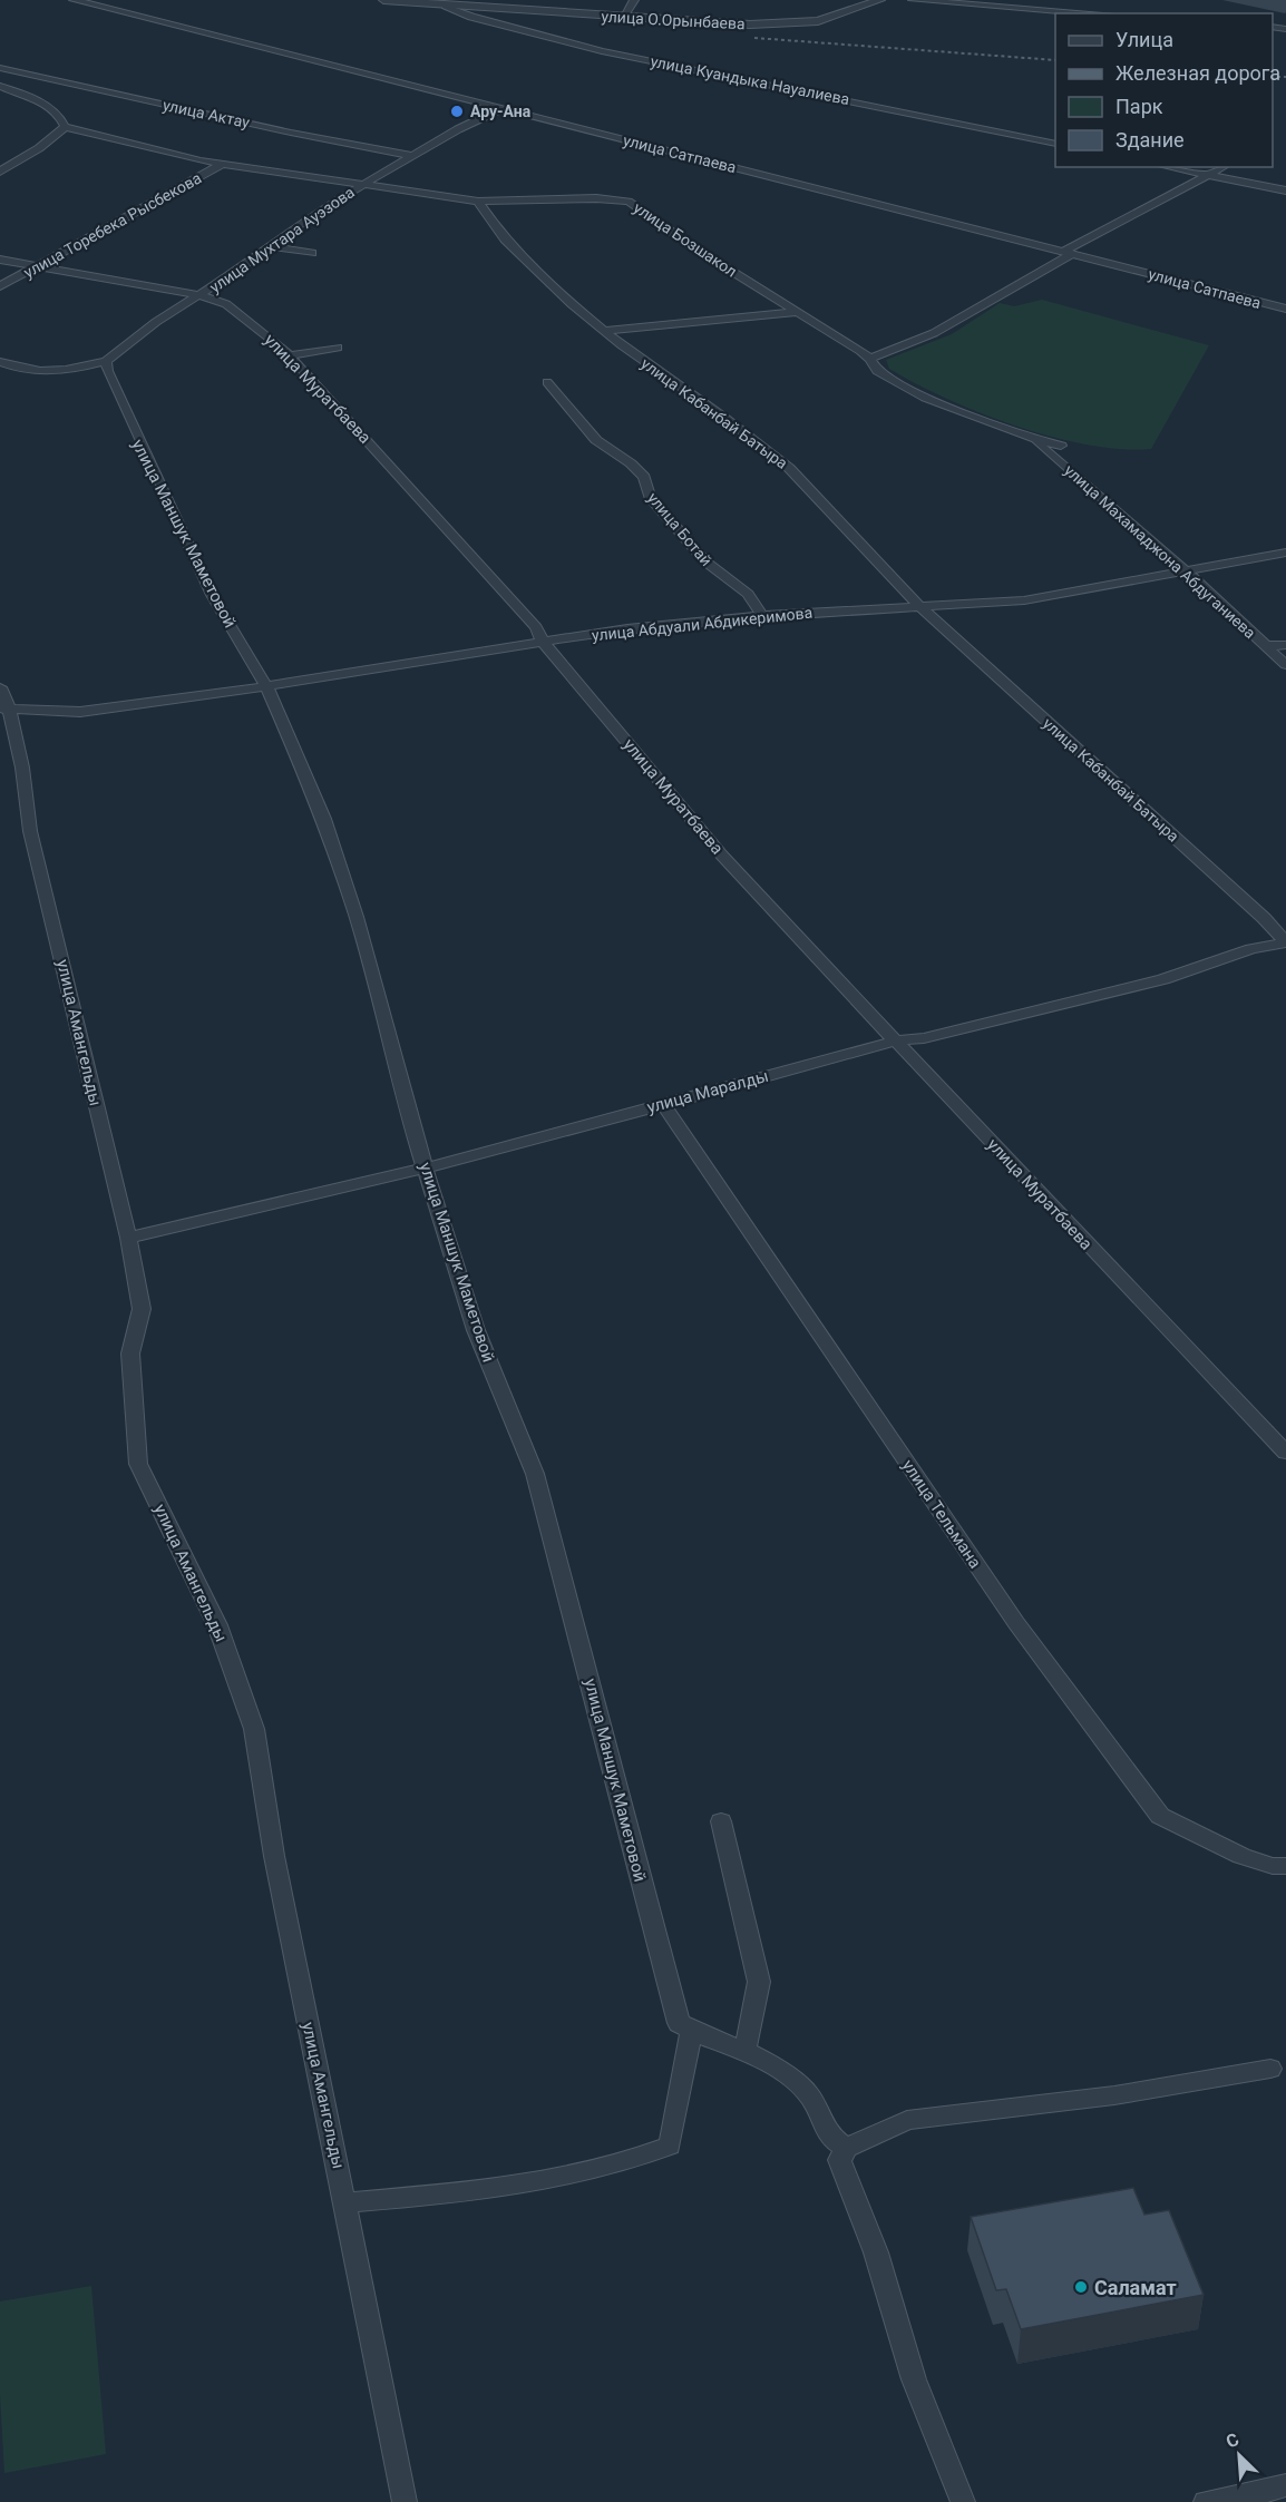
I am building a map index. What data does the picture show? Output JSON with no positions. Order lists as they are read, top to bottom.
{
  "streets": {
    "street": [
      "улица О.Орынбаева",
      "улица Куандыка Науалиева",
      "улица Актау",
      "улица Сатпаева",
      "улица Торебека Рысбекова",
      "улица Мухтара Ауэзова",
      "улица Бозшакол",
      "улица Муратбаева",
      "улица Кабанбай Батыра",
      "улица Ботай",
      "улица Маншук Маметовой",
      "улица Махамаджона Абдуганиева",
      "улица Абдуали Абдикеримова",
      "улица Амангельды",
      "улица Маралды",
      "улица Тельмана"
    ]
  },
  "crossings": [
    ["улица О.Орынбаева", "улица Куандыка Науалиева"],
    ["улица Актау", "улица Мухтара Ауэзова"],
    ["улица Сатпаева", "улица Мухтара Ауэзова"],
    ["улица Торебека Рысбекова", "улица Муратбаева"],
    ["улица Мухтара Ауэзова", "улица Муратбаева"],
    ["улица Мухтара Ауэзова", "улица Маншук Маметовой"],
    ["улица Бозшакол", "улица Кабанбай Батыра"],
    ["улица Бозшакол", "улица Махамаджона Абдуганиева"],
    ["улица Муратбаева", "улица Абдуали Абдикеримова"],
    ["улица Муратбаева", "улица Маралды"],
    ["улица Кабанбай Батыра", "улица Абдуали Абдикеримова"],
    ["улица Кабанбай Батыра", "улица Маралды"],
    ["улица Ботай", "улица Абдуали Абдикеримова"],
    ["улица Маншук Маметовой", "улица Абдуали Абдикеримова"],
    ["улица Маншук Маметовой", "улица Маралды"],
    ["улица Махамаджона Абдуганиева", "улица Абдуали Абдикеримова"],
    ["улица Абдуали Абдикеримова", "улица Амангельды"],
    ["улица Амангельды", "улица Маралды"],
    ["улица Маралды", "улица Тельмана"]
  ],
  "places": ["Ару-Ана", "Саламат"],
  "legend": [
    "Улица",
    "Железная дорога",
    "Парк",
    "Здание"
  ],
  "north": "top left"
}
